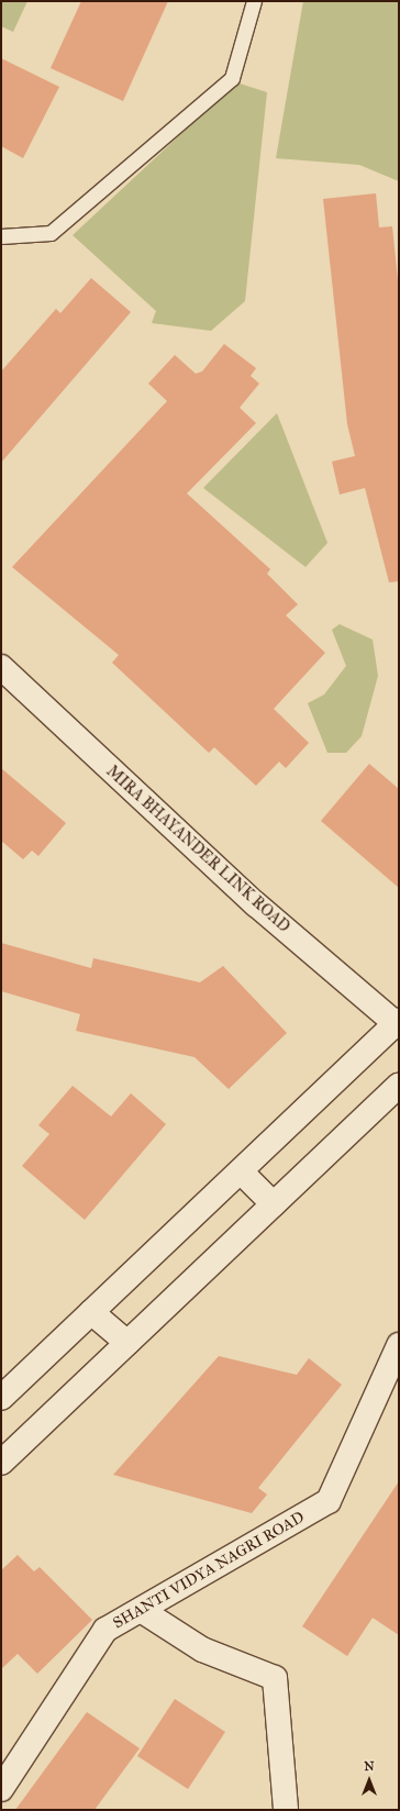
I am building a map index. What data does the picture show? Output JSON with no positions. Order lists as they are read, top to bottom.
{
  "streets": {
    "street": ["MIRA BHAYANDER LINK ROAD", "SHANTI VIDYA NAGRI ROAD"]
  },
  "north": "top"
}
